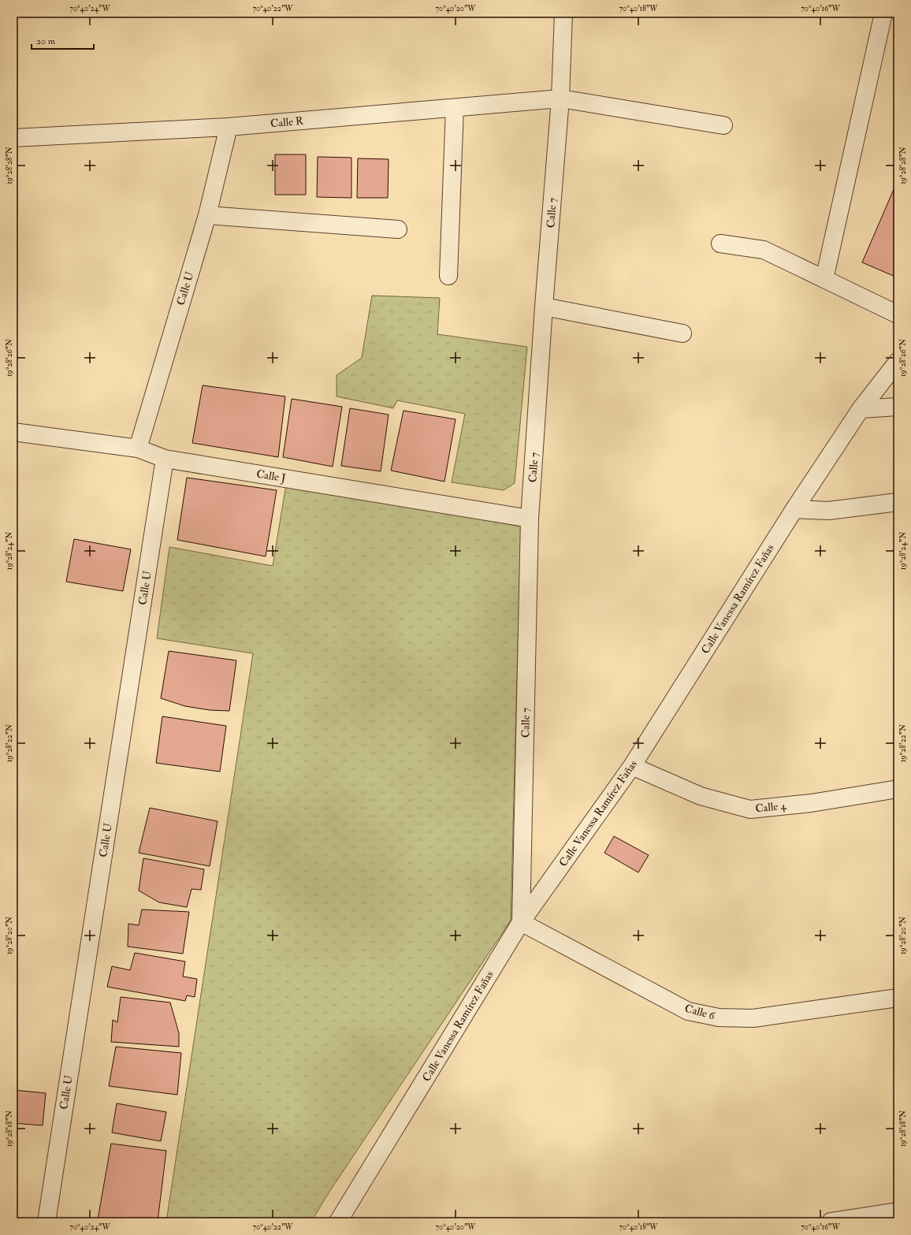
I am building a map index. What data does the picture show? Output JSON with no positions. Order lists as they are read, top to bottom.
{
  "streets": {
    "street": [
      "Calle R",
      "Calle 7",
      "Calle U",
      "Calle J",
      "Calle Vanessa Ramírez Fañas",
      "Calle 4",
      "Calle 6"
    ]
  },
  "crossings": [
    ["Calle R", "Calle 7"],
    ["Calle R", "Calle U"],
    ["Calle 7", "Calle J"],
    ["Calle 7", "Calle Vanessa Ramírez Fañas"],
    ["Calle 7", "Calle 6"],
    ["Calle U", "Calle J"],
    ["Calle Vanessa Ramírez Fañas", "Calle 4"],
    ["Calle Vanessa Ramírez Fañas", "Calle 6"]
  ],
  "scale_bar": "20 m",
  "coordinates": [
    "70°40'24\"W",
    "70°40'22\"W",
    "70°40'20\"W",
    "70°40'18\"W",
    "70°40'16\"W",
    "19°28'28\"N",
    "19°28'26\"N",
    "19°28'24\"N",
    "19°28'22\"N",
    "19°28'20\"N",
    "19°28'18\"N"
  ]
}
